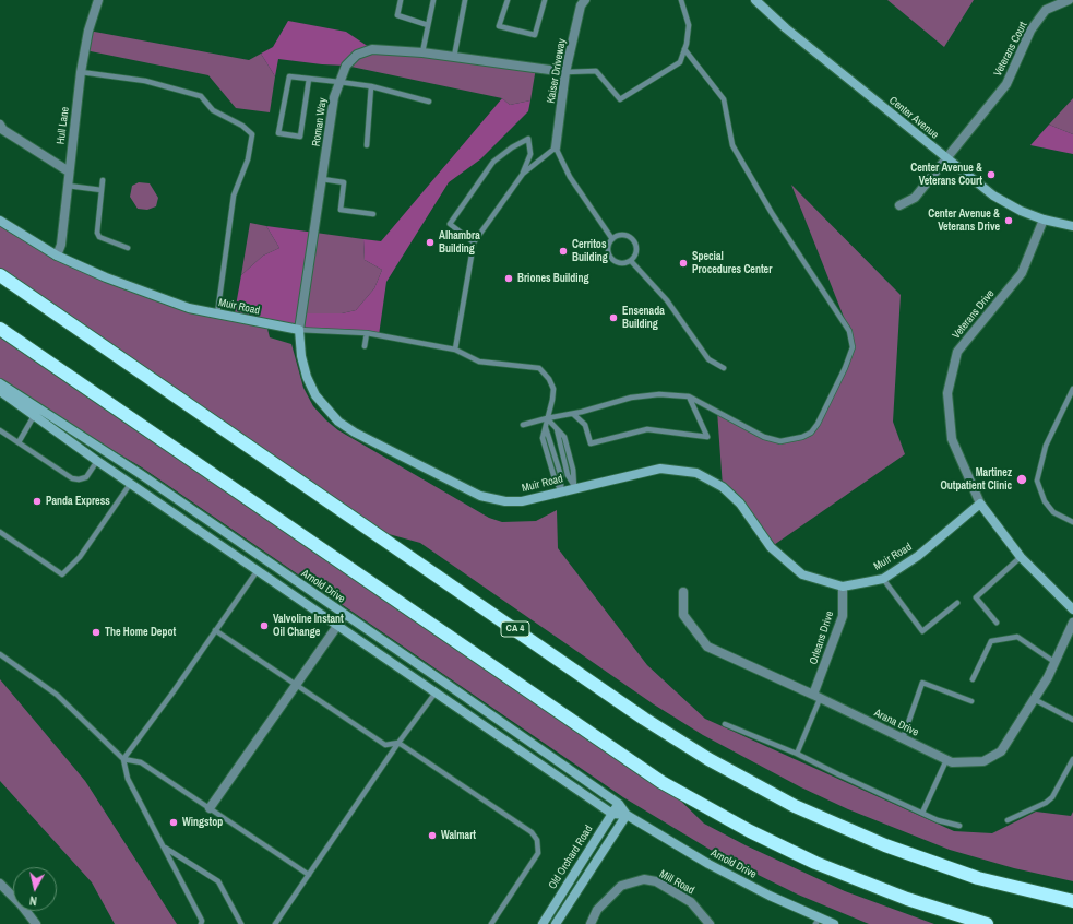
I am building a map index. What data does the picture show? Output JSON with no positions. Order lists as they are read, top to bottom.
{
  "streets": {
    "highway": ["CA 4"],
    "street": [
      "Veterans Court",
      "Kaiser Driveway",
      "Center Avenue",
      "Roman Way",
      "Hull Lane",
      "Muir Road",
      "Veterans Drive",
      "Arnold Drive",
      "Orleans Drive",
      "Arana Drive",
      "Old Orchard Road",
      "Mill Road"
    ]
  },
  "crossings": [
    ["Veterans Court", "Center Avenue"],
    ["Kaiser Driveway", "Roman Way"],
    ["Center Avenue", "Veterans Drive"],
    ["Roman Way", "Muir Road"],
    ["Hull Lane", "Muir Road"],
    ["Muir Road", "Veterans Drive"],
    ["Muir Road", "Orleans Drive"],
    ["Arnold Drive", "Old Orchard Road"],
    ["Orleans Drive", "Arana Drive"]
  ],
  "places": [
    "Center Avenue & Veterans Court",
    "Center Avenue & Veterans Drive",
    "Alhambra Building",
    "Cerritos Building",
    "Special Procedures Center",
    "Briones Building",
    "Ensenada Building",
    "Martinez Outpatient Clinic",
    "Panda Express",
    "Valvoline Instant Oil Change",
    "The Home Depot",
    "Wingstop",
    "Walmart"
  ],
  "north": "bottom"
}
